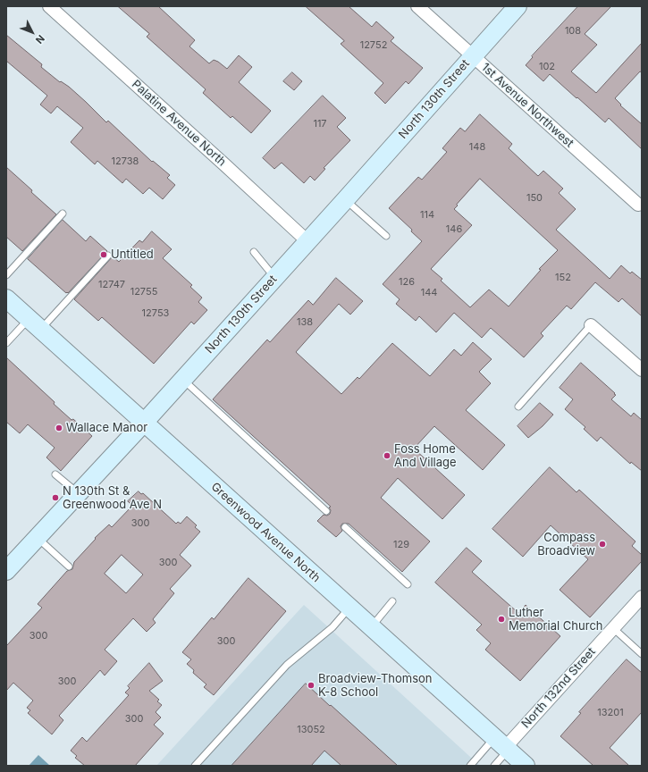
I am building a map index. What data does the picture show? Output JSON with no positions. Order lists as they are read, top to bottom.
{
  "streets": {
    "main road": ["North 130th Street", "Greenwood Avenue North"],
    "street": ["1st Avenue Northwest", "Palatine Avenue North", "North 132nd Street"]
  },
  "crossings": [
    ["North 130th Street", "1st Avenue Northwest"],
    ["North 130th Street", "Palatine Avenue North"],
    ["North 130th Street", "Greenwood Avenue North"],
    ["Greenwood Avenue North", "North 132nd Street"]
  ],
  "places": [
    "Untitled",
    "Wallace Manor",
    "Foss Home And Village",
    "N 130th St & Greenwood Ave N",
    "Compass Broadview",
    "Luther Memorial Church",
    "Broadview-Thomson K-8 School"
  ],
  "house_numbers": [
    "108",
    "12752",
    "102",
    "117",
    "148",
    "12738",
    "150",
    "114",
    "146",
    "152",
    "126",
    "12747",
    "12755",
    "144",
    "12753",
    "138",
    "300",
    "129",
    "300",
    "300",
    "300",
    "300",
    "13201",
    "300",
    "13052"
  ],
  "north": "bottom right"
}
